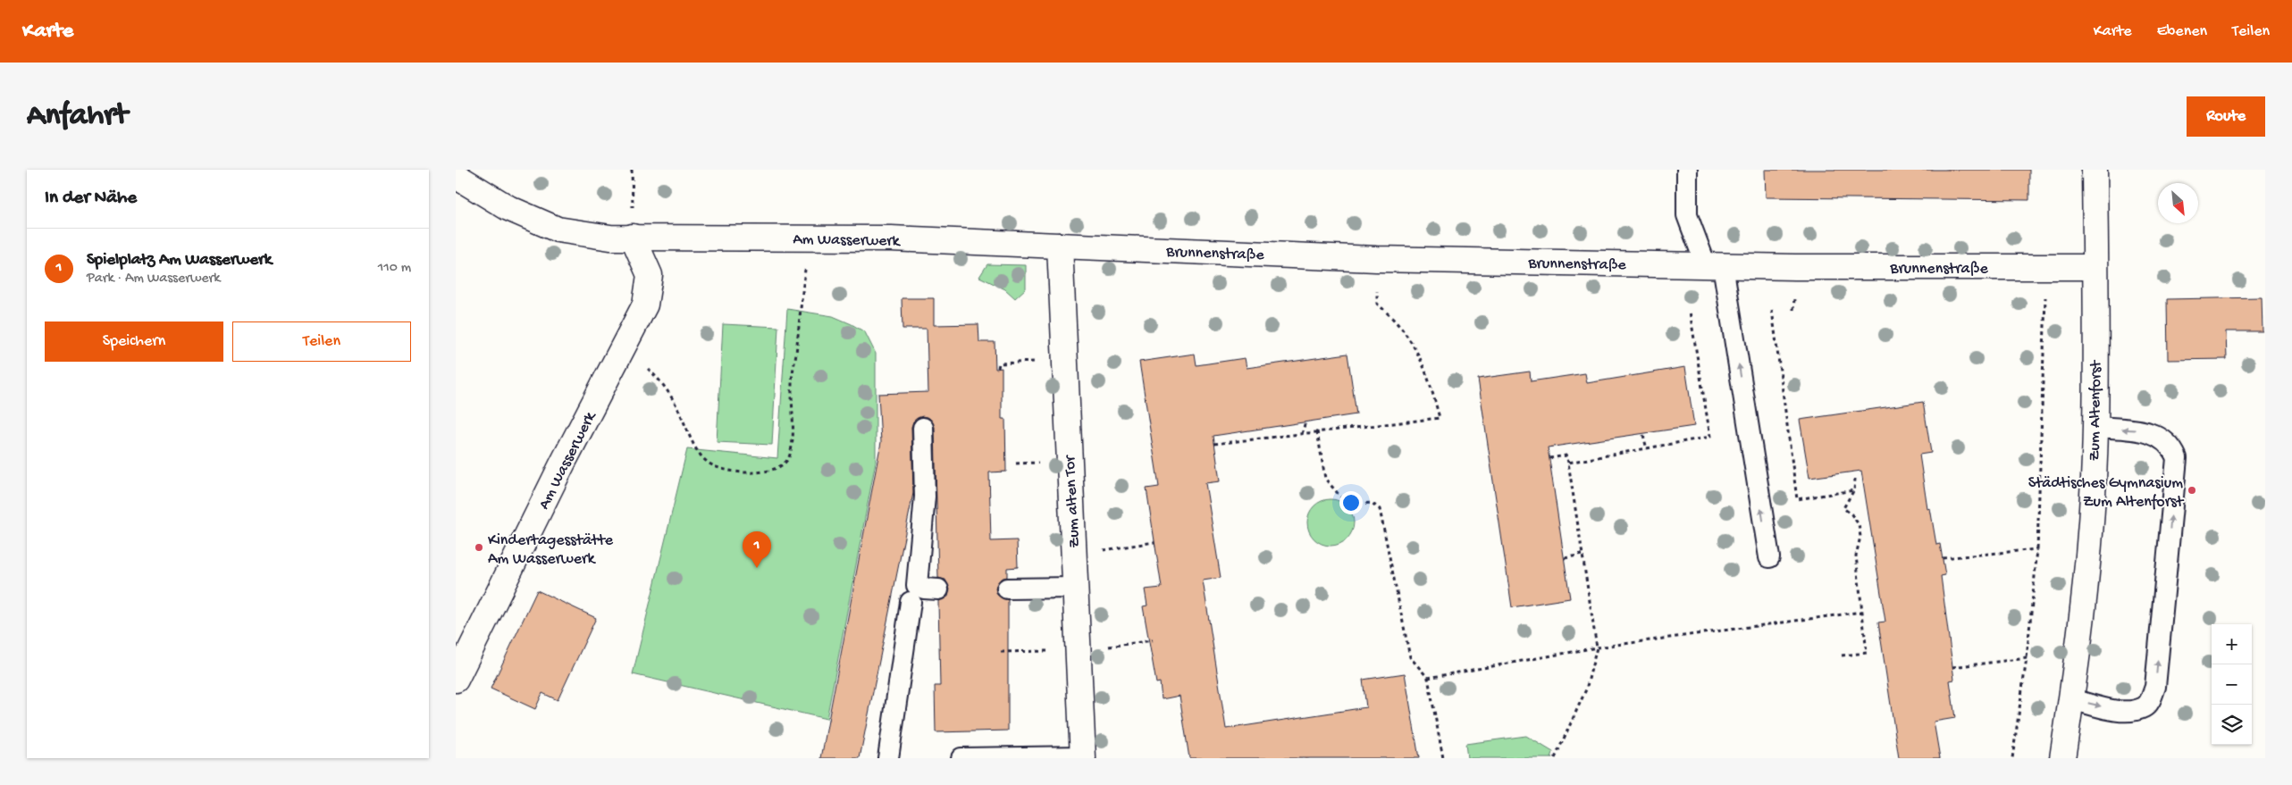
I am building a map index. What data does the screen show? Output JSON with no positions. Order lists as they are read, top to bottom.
{
  "streets": {
    "street": [
      "Am Wasserwerk",
      "Brunnenstraße",
      "Zum Altenforst",
      "Zum alten Tor"
    ]
  },
  "crossings": [
    ["Am Wasserwerk", "Brunnenstraße"],
    ["Am Wasserwerk", "Zum alten Tor"],
    ["Brunnenstraße", "Zum Altenforst"],
    ["Brunnenstraße", "Zum alten Tor"]
  ],
  "places": ["Städtisches Gymnasium Zum Altenforst", "Kindertagesstätte Am Wasserwerk"],
  "north": "bottom right",
  "page": {
    "header": "Karte",
    "nav": ["Karte", "Ebenen", "Teilen"],
    "buttons": [
      "Route",
      ["Speichern", "Teilen"]
    ],
    "title": "Anfahrt",
    "heading": "In der Nähe",
    "list": [
      {
        "mark": "1",
        "name": "Spielplatz Am Wasserwerk",
        "note": "Park · Am Wasserwerk",
        "value": "110 m"
      }
    ],
    "pins": "1",
    "map_buttons": ["+", "−"]
  }
}
